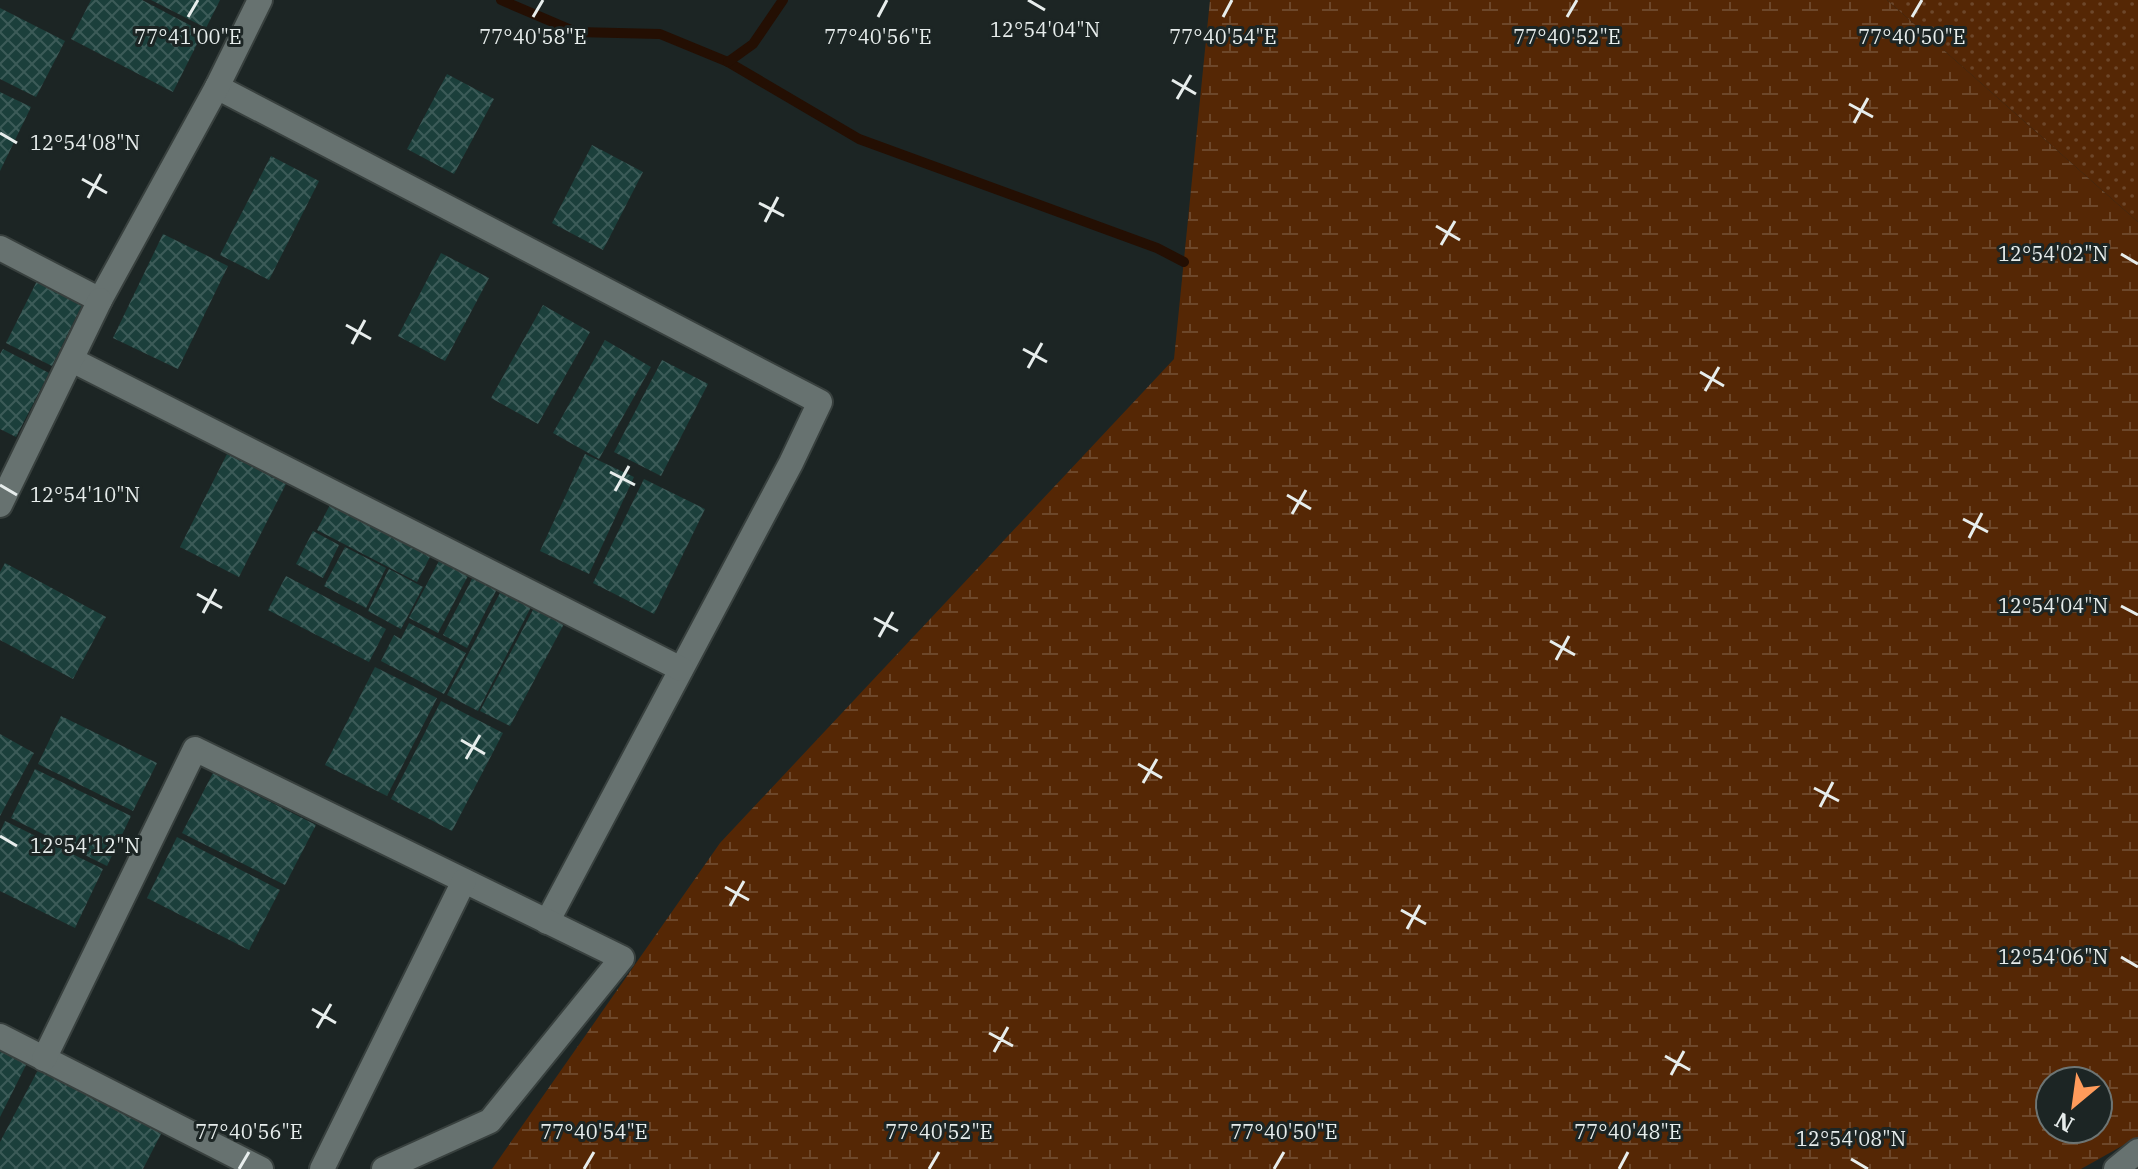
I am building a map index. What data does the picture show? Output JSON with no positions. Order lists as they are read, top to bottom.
{
  "north": "bottom left",
  "coordinates": [
    "12°54'04\"N",
    "77°41'00\"E",
    "77°40'58\"E",
    "77°40'56\"E",
    "77°40'54\"E",
    "77°40'52\"E",
    "77°40'50\"E",
    "12°54'08\"N",
    "12°54'02\"N",
    "12°54'10\"N",
    "12°54'12\"N",
    "12°54'06\"N",
    "77°40'48\"E"
  ]
}
